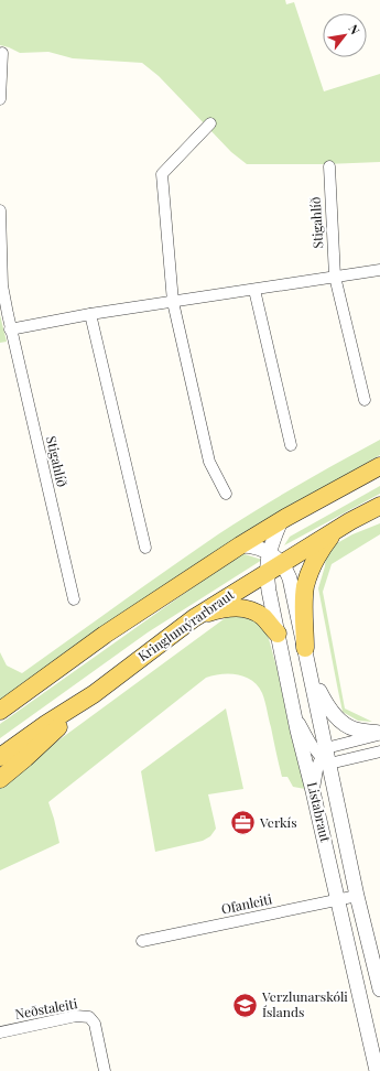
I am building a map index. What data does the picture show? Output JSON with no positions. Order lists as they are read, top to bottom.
{
  "streets": {
    "main road": ["Kringlumýrarbraut"],
    "street": [
      "Stigahlíð",
      "Listabraut",
      "Ofanleiti",
      "Neðstaleiti"
    ]
  },
  "crossings": [
    ["Kringlumýrarbraut", "Listabraut"],
    ["Listabraut", "Ofanleiti"]
  ],
  "places": {
    "office": ["Verkís"],
    "school or university": ["Verzlunarskóli Íslands"]
  },
  "north": "top right"
}
